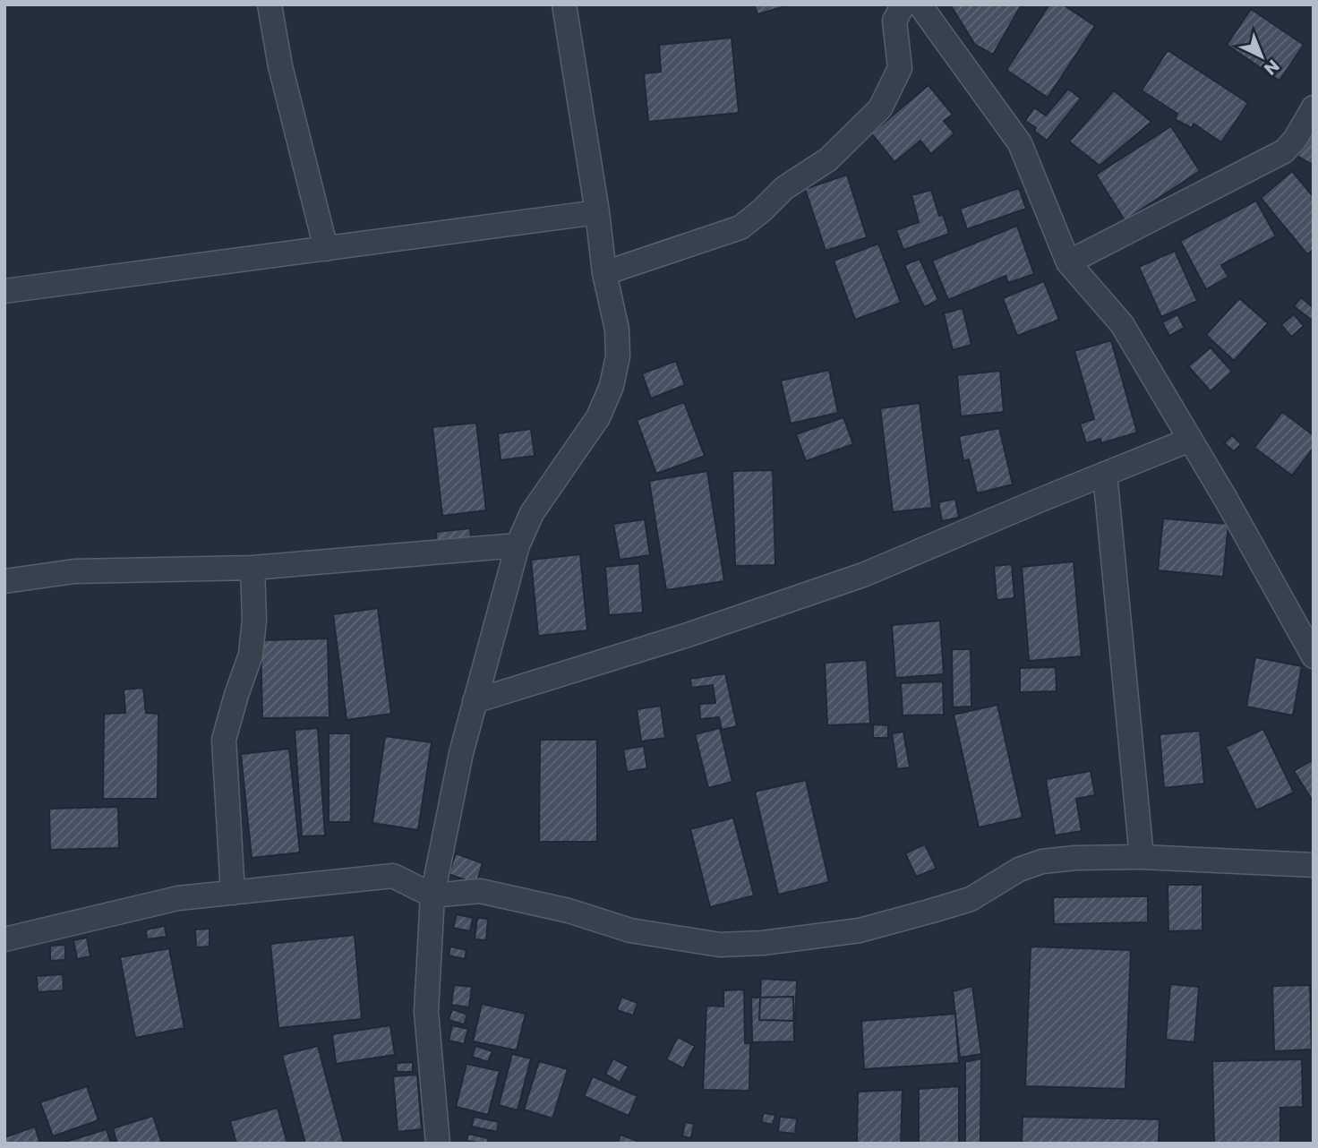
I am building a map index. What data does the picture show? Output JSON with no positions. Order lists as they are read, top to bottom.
{
  "north": "bottom right"
}
